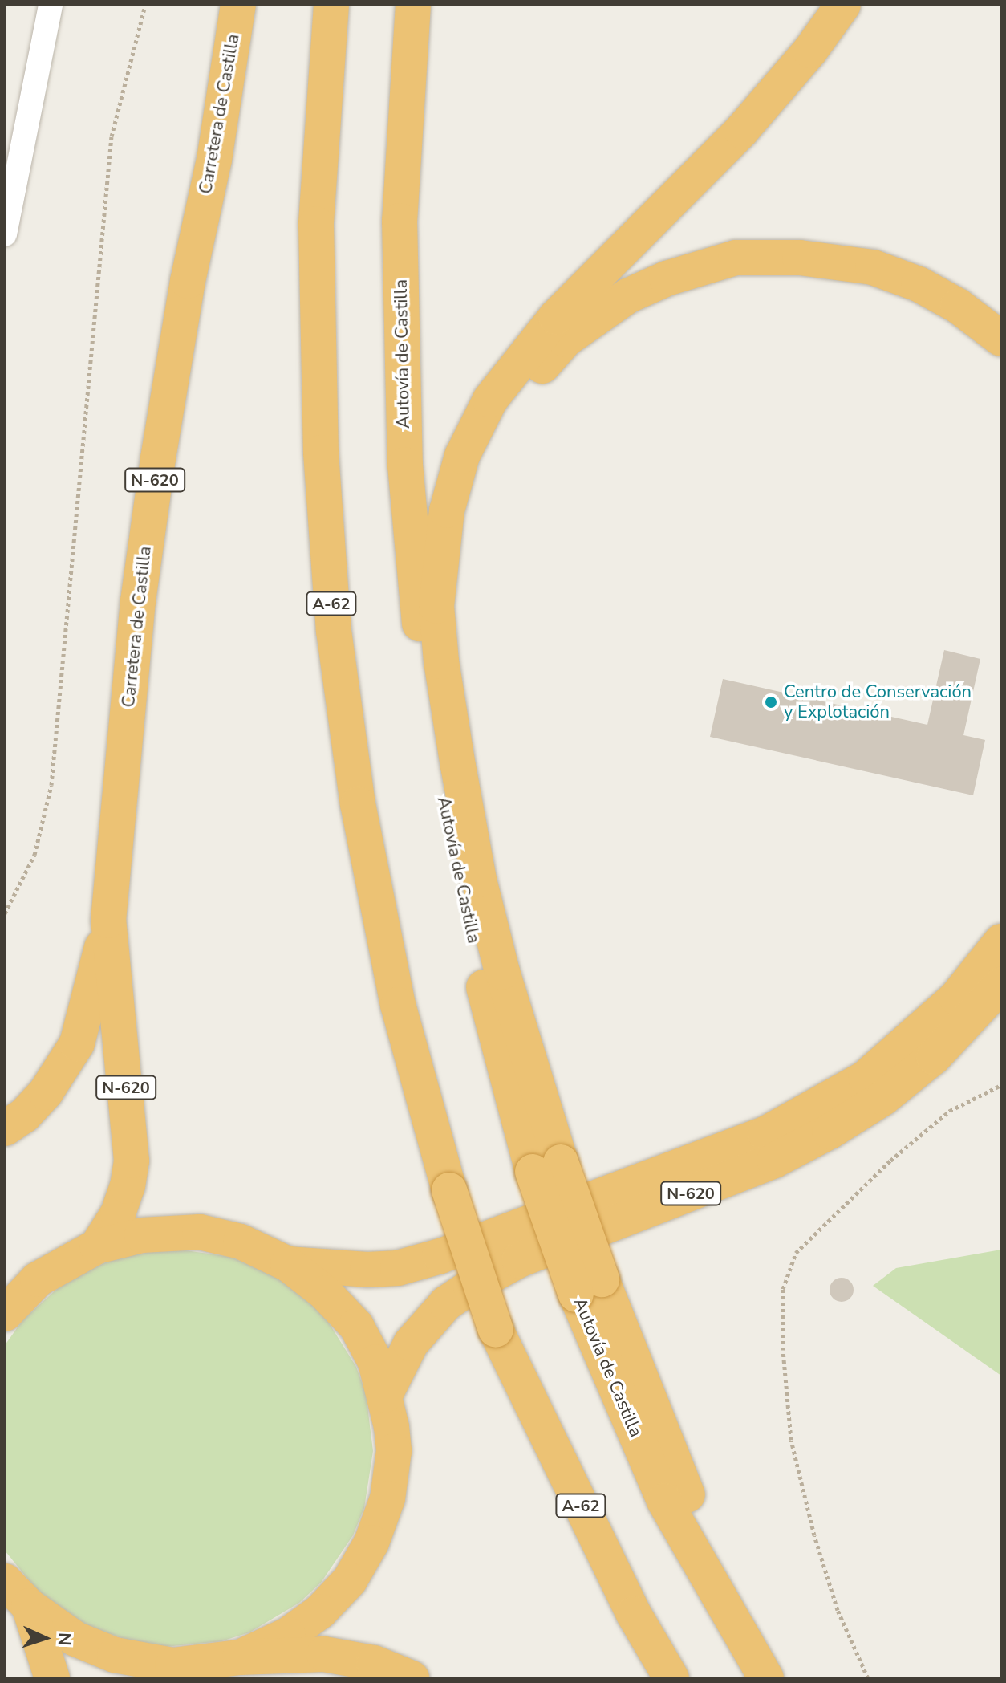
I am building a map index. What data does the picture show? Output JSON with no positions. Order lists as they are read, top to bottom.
{
  "streets": {
    "highway": [
      "Carretera de Castilla",
      "Autovía de Castilla",
      "N-620",
      "A-62"
    ]
  },
  "crossings": [
    ["Carretera de Castilla", "N-620"]
  ],
  "places": ["Centro de Conservación y Explotación"],
  "north": "right"
}
